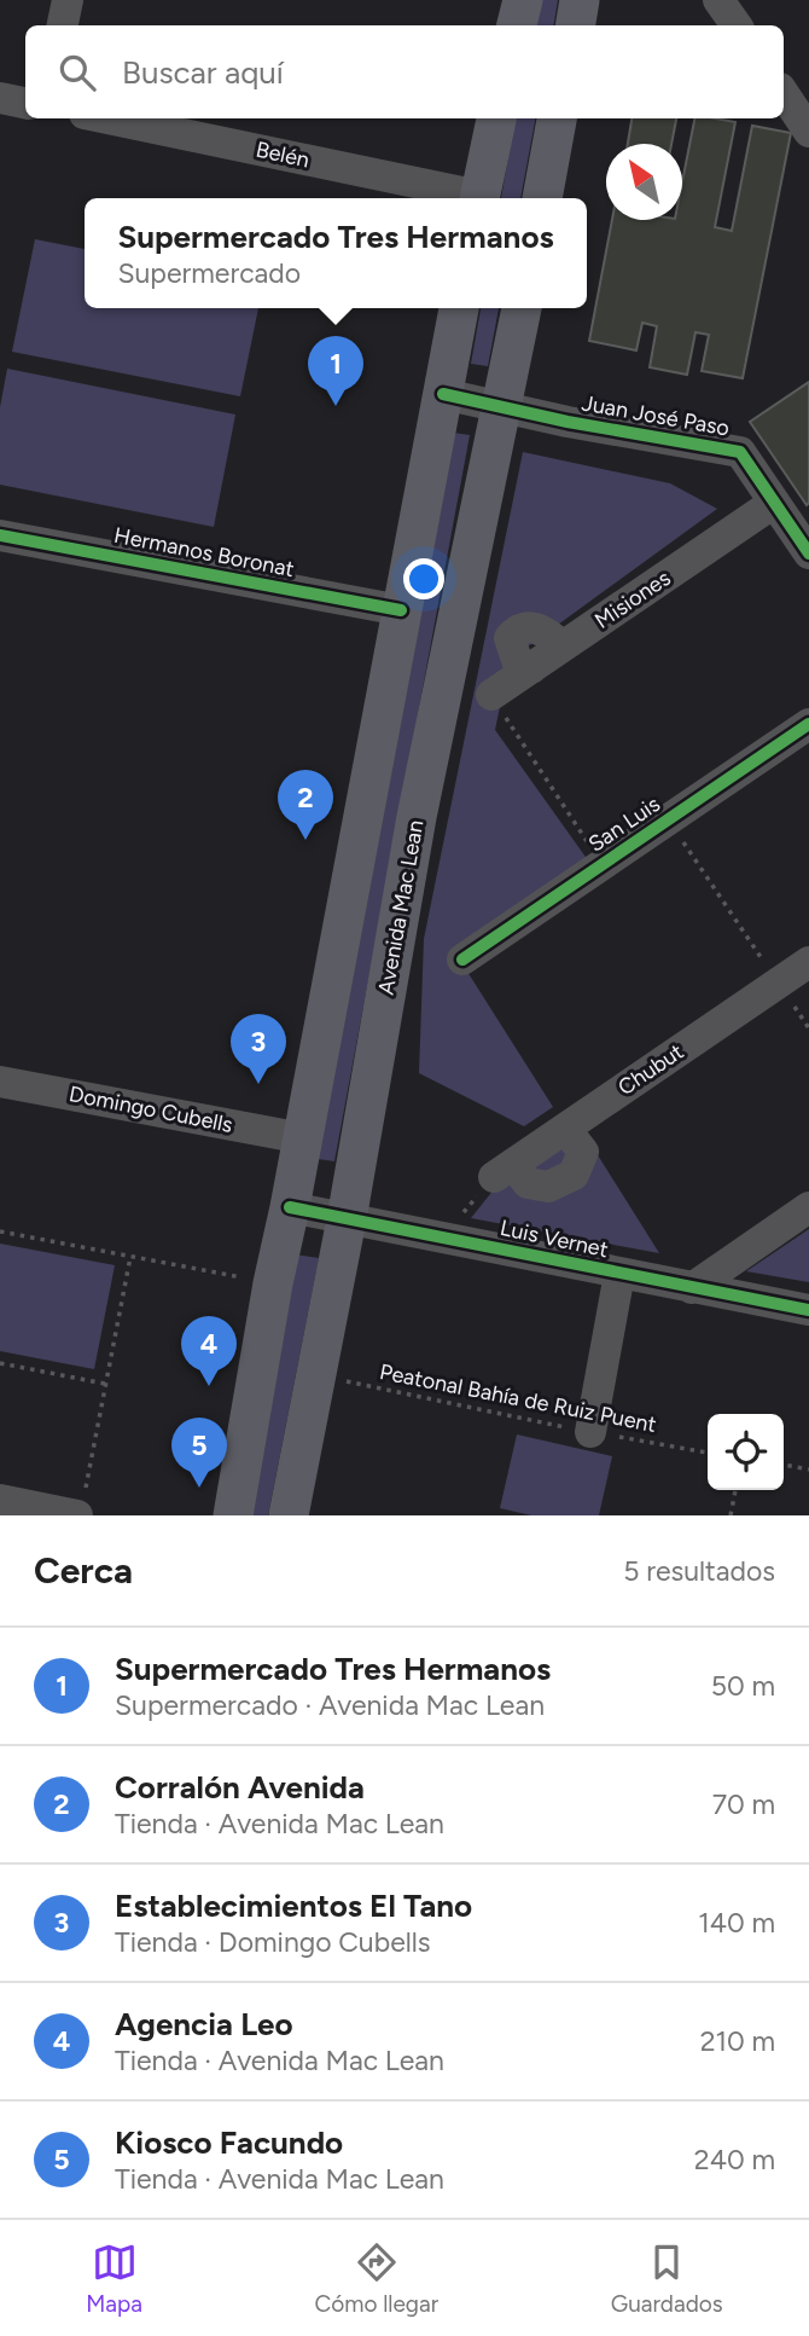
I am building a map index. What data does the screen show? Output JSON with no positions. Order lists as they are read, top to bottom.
{
  "streets": {
    "main road": ["Avenida Mac Lean"],
    "street": [
      "Belén",
      "Juan José Paso",
      "Hermanos Boronat",
      "Misiones",
      "San Luis",
      "Chubut",
      "Domingo Cubells",
      "Luis Vernet"
    ],
    "path": ["Peatonal Bahía de Ruiz Puent"]
  },
  "crossings": [
    ["Juan José Paso", "Misiones"],
    ["Juan José Paso", "Avenida Mac Lean"],
    ["Avenida Mac Lean", "Luis Vernet"],
    ["Avenida Mac Lean", "Peatonal Bahía de Ruiz Puent"]
  ],
  "north": "top left",
  "page": {
    "search": "Buscar aquí",
    "popup": ["Supermercado Tres Hermanos", "Supermercado"],
    "pins": [
      "1",
      "2",
      "3",
      "4",
      "5"
    ],
    "heading": ["Cerca", "5 resultados"],
    "list": [
      {
        "mark": "1",
        "name": "Supermercado Tres Hermanos",
        "note": "Supermercado · Avenida Mac Lean",
        "value": "50 m"
      },
      {
        "mark": "2",
        "name": "Corralón Avenida",
        "note": "Tienda · Avenida Mac Lean",
        "value": "70 m"
      },
      {
        "mark": "3",
        "name": "Establecimientos El Tano",
        "note": "Tienda · Domingo Cubells",
        "value": "140 m"
      },
      {
        "mark": "4",
        "name": "Agencia Leo",
        "note": "Tienda · Avenida Mac Lean",
        "value": "210 m"
      },
      {
        "mark": "5",
        "name": "Kiosco Facundo",
        "note": "Tienda · Avenida Mac Lean",
        "value": "240 m"
      }
    ],
    "nav": ["Mapa", "Cómo llegar", "Guardados"]
  }
}
